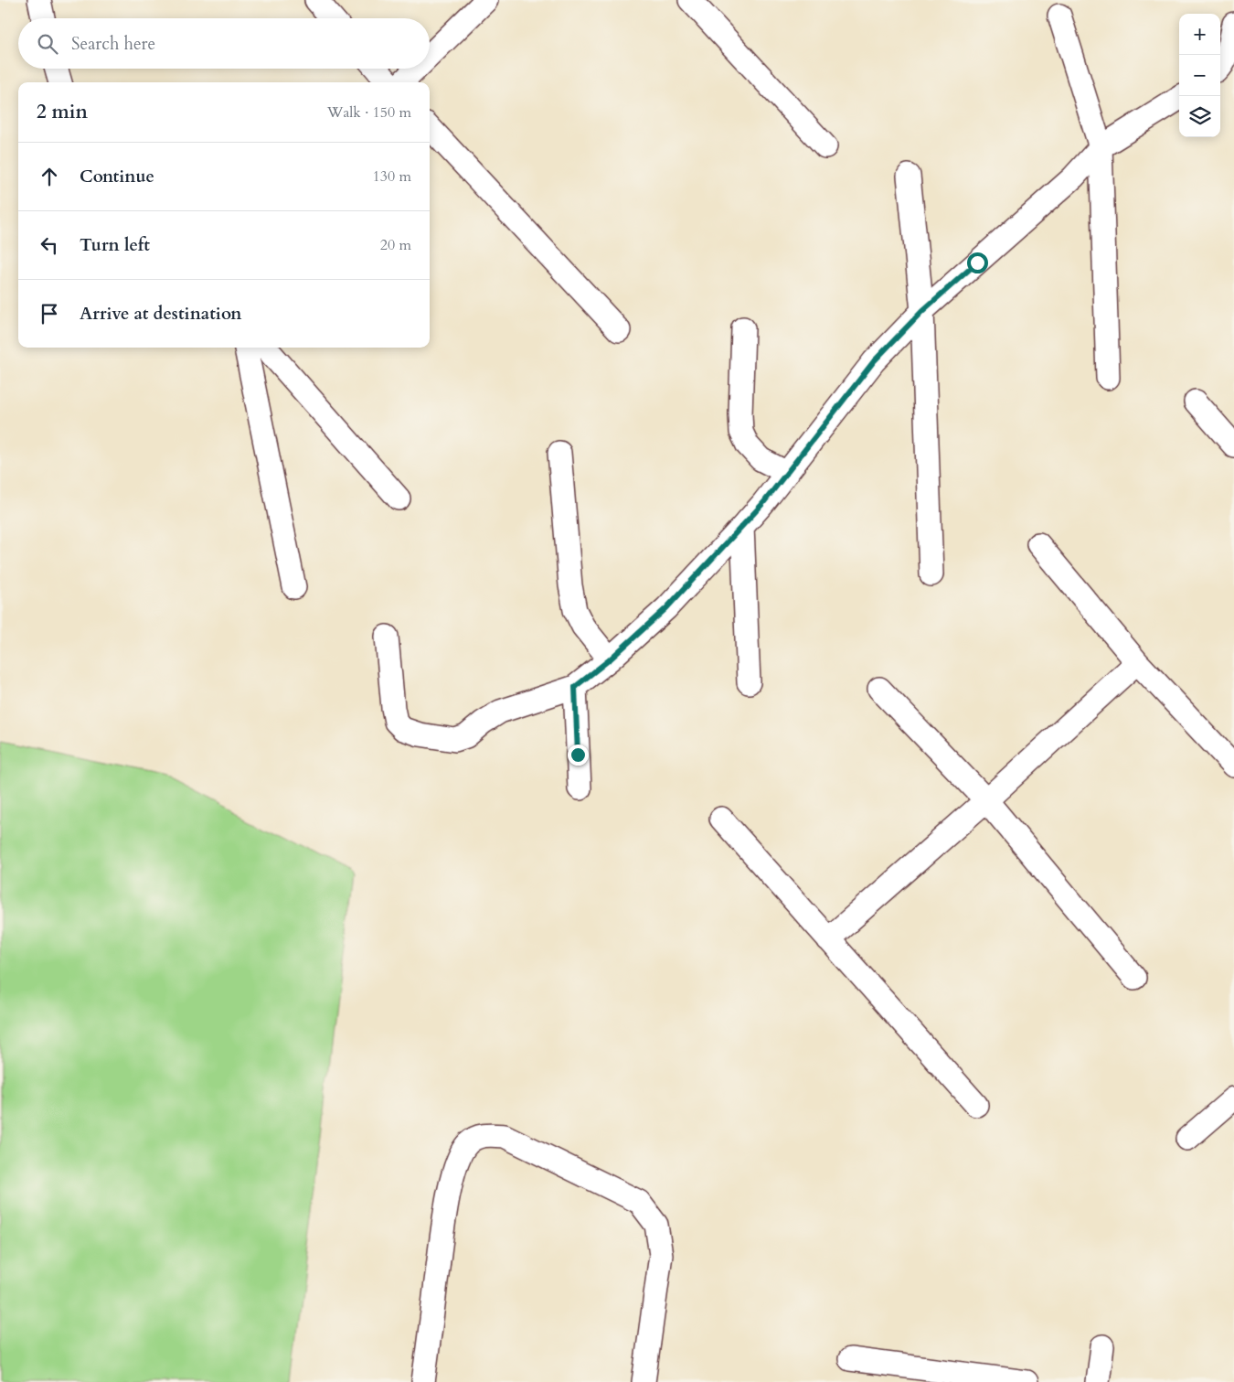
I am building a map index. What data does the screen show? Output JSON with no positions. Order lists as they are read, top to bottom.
{
  "page": {
    "map_buttons": ["+", "−"],
    "search": "Search here",
    "heading": ["2 min", "Walk · 150 m"],
    "list": [
      ["Continue", "130 m"],
      ["Turn left", "20 m"],
      "Arrive at destination"
    ]
  }
}
